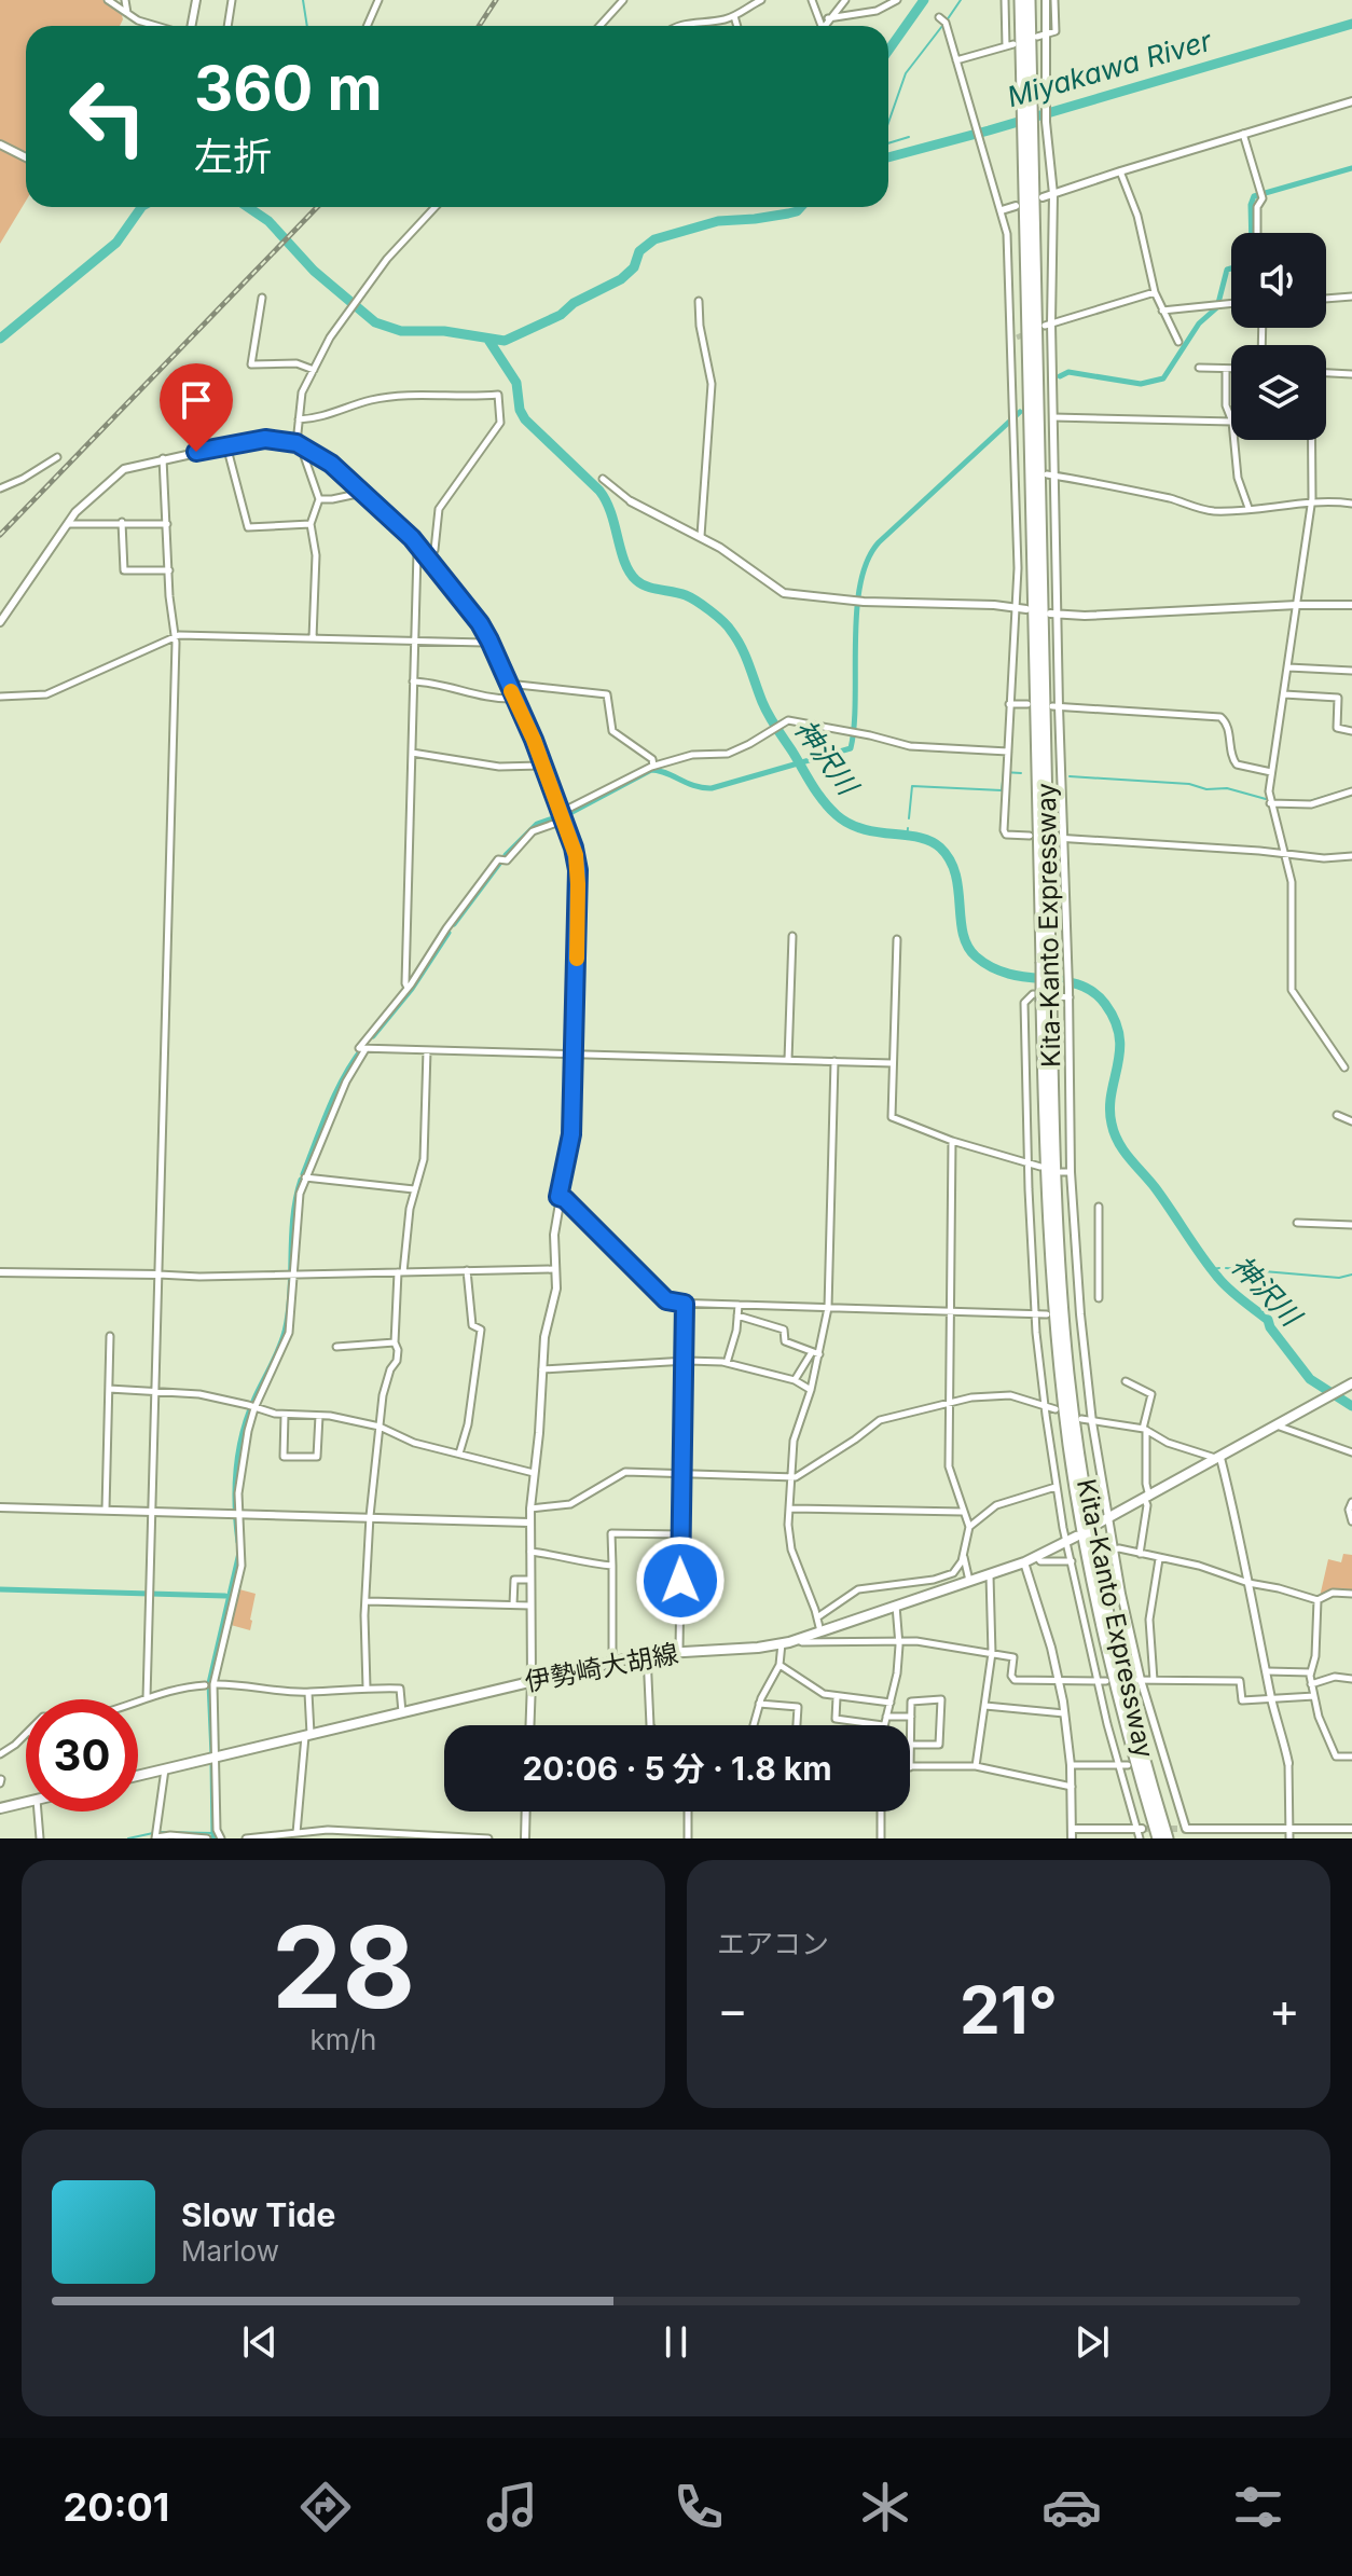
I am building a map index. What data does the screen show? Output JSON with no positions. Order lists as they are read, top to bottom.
{
  "streets": {
    "highway": ["Kita-Kanto Expressway"],
    "main road": ["伊勢崎大胡線"]
  },
  "water": ["Miyakawa River", "神沢川"],
  "page": {
    "turn": ["360 m", "左折"],
    "limit": "30",
    "trip": "20:06 · 5 分 · 1.8 km",
    "tile": [
      ["28", "km/h"],
      "エアコン"
    ],
    "heat": ["−", "21°", "+"],
    "song": ["Slow Tide", "Marlow"],
    "tabs": "20:01"
  }
}
